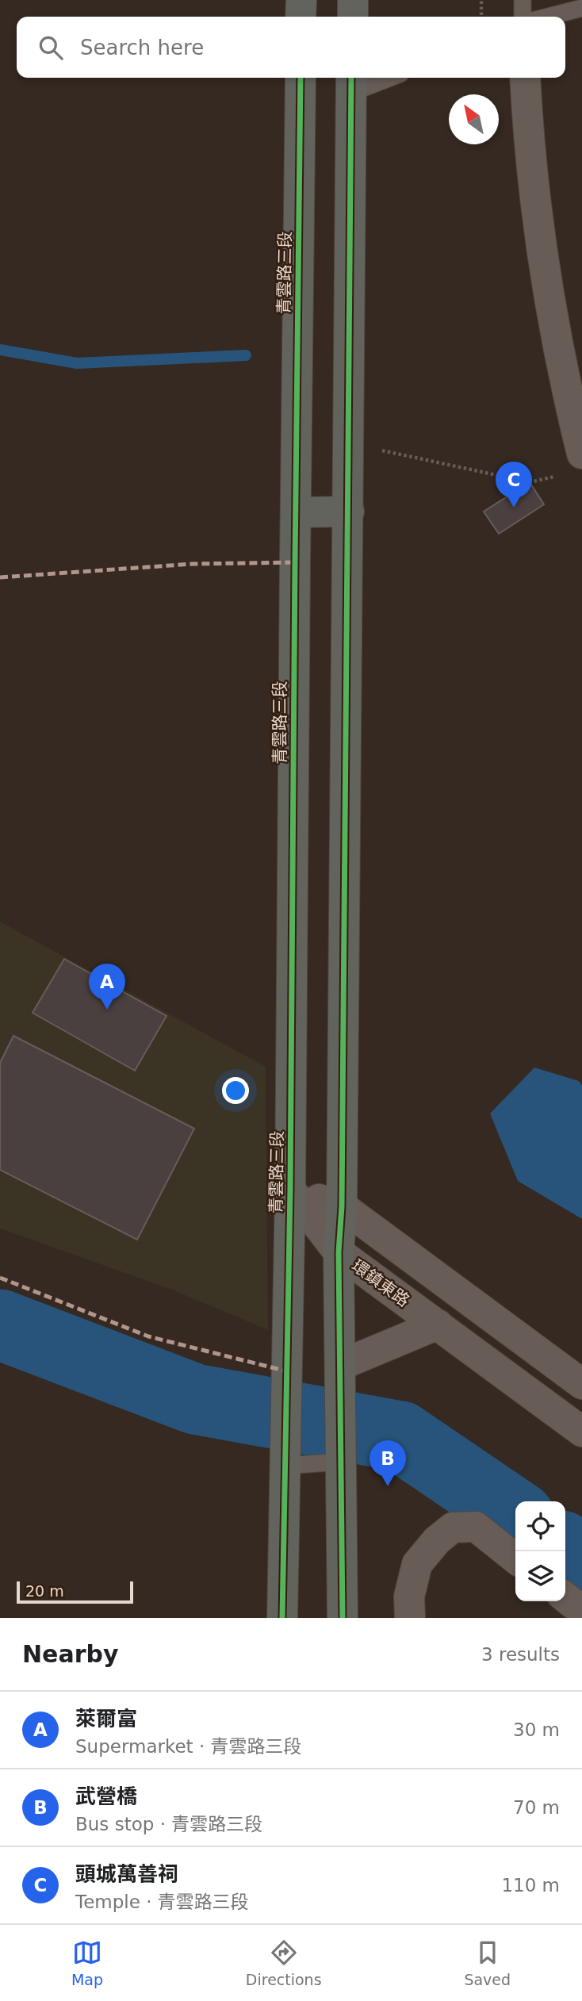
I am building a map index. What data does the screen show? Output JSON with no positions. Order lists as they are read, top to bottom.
{
  "streets": {
    "main road": ["青雲路三段"],
    "street": ["環鎮東路"]
  },
  "crossings": [
    ["青雲路三段", "環鎮東路"]
  ],
  "scale_bar": "20 m",
  "north": "top left",
  "page": {
    "search": "Search here",
    "pins": ["C", "A", "B"],
    "scale": "20 m",
    "heading": ["Nearby", "3 results"],
    "list": [
      {
        "mark": "A",
        "name": "萊爾富",
        "note": "Supermarket · 青雲路三段",
        "value": "30 m"
      },
      {
        "mark": "B",
        "name": "武營橋",
        "note": "Bus stop · 青雲路三段",
        "value": "70 m"
      },
      {
        "mark": "C",
        "name": "頭城萬善祠",
        "note": "Temple · 青雲路三段",
        "value": "110 m"
      }
    ],
    "nav": ["Map", "Directions", "Saved"]
  }
}
